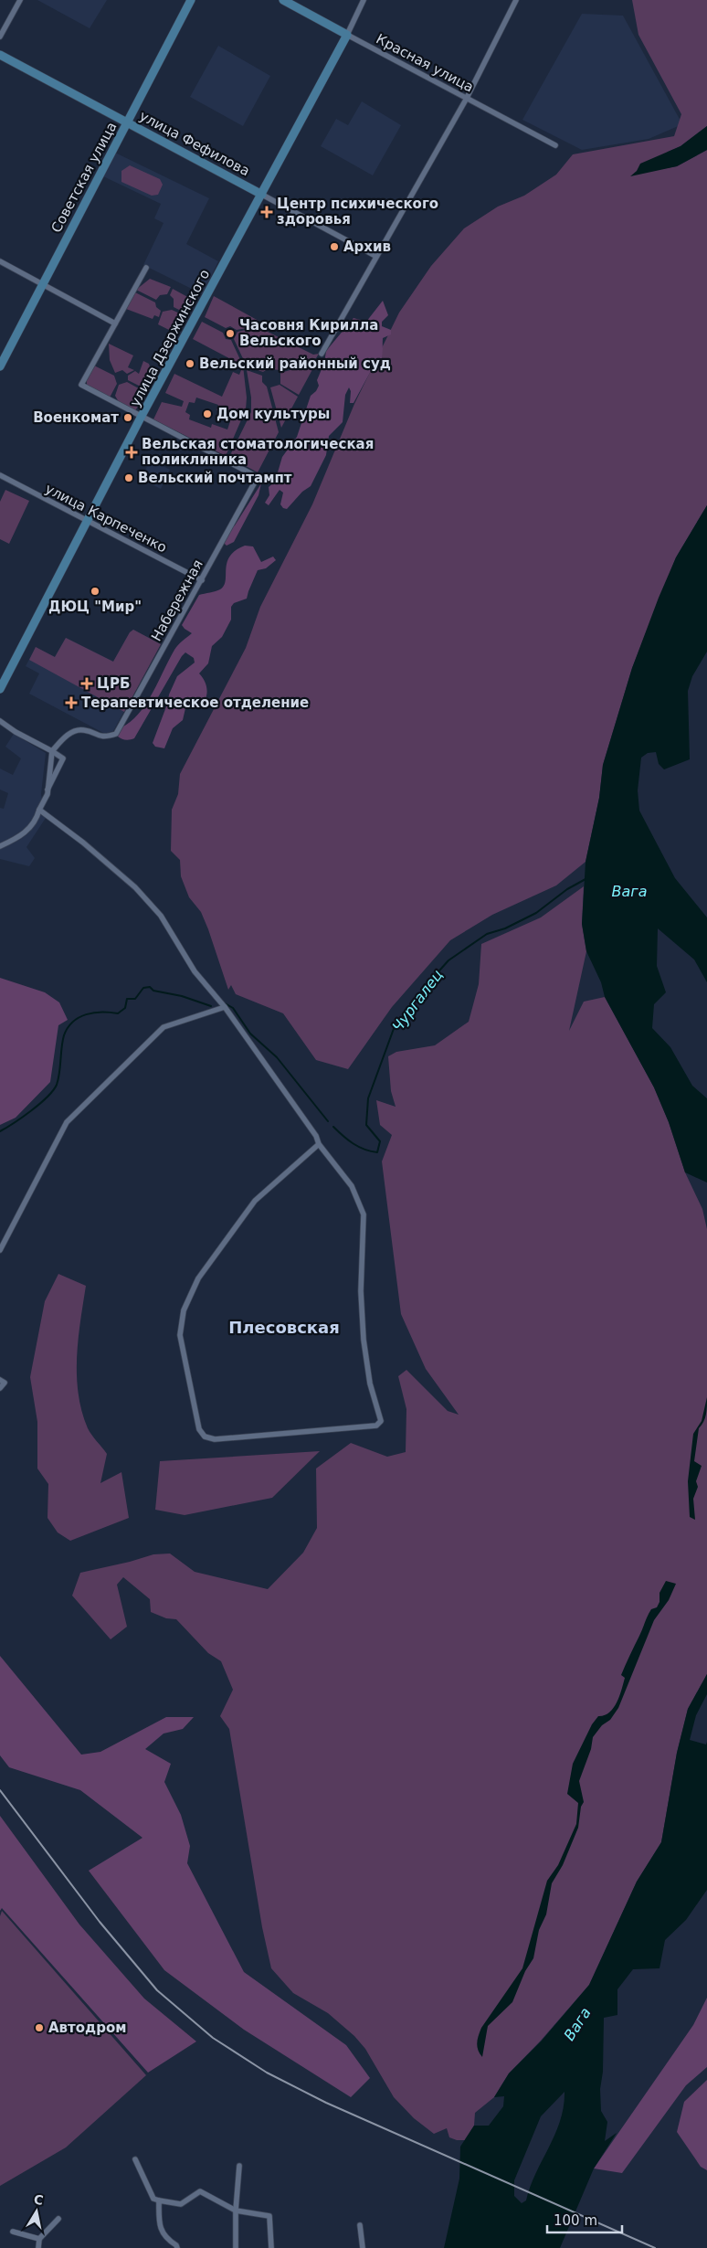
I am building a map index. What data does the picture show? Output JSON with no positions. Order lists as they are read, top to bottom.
{
  "streets": {
    "main road": [
      "Красная улица",
      "улица Фефилова",
      "Советская улица",
      "улица Дзержинского"
    ],
    "street": ["улица Карпеченко", "Набережная"]
  },
  "crossings": [
    ["Красная улица", "улица Дзержинского"],
    ["улица Фефилова", "Советская улица"],
    ["улица Фефилова", "улица Дзержинского"],
    ["улица Дзержинского", "улица Карпеченко"],
    ["улица Дзержинского", "Набережная"],
    ["улица Карпеченко", "Набережная"]
  ],
  "districts": ["Плесовская"],
  "water": ["Вага", "Чургалец"],
  "places": {
    "health": [
      "Центр психического здоровья",
      "Вельская стоматологическая поликлиника",
      "ЦРБ",
      "Терапевтическое отделение"
    ],
    "other": [
      "Архив",
      "Часовня Кирилла Вельского",
      "Вельский районный суд",
      "Дом культуры",
      "Военкомат",
      "Вельский почтампт",
      "ДЮЦ \"Мир\"",
      "Автодром"
    ]
  },
  "scale_bar": "100 m",
  "north": "top"
}
